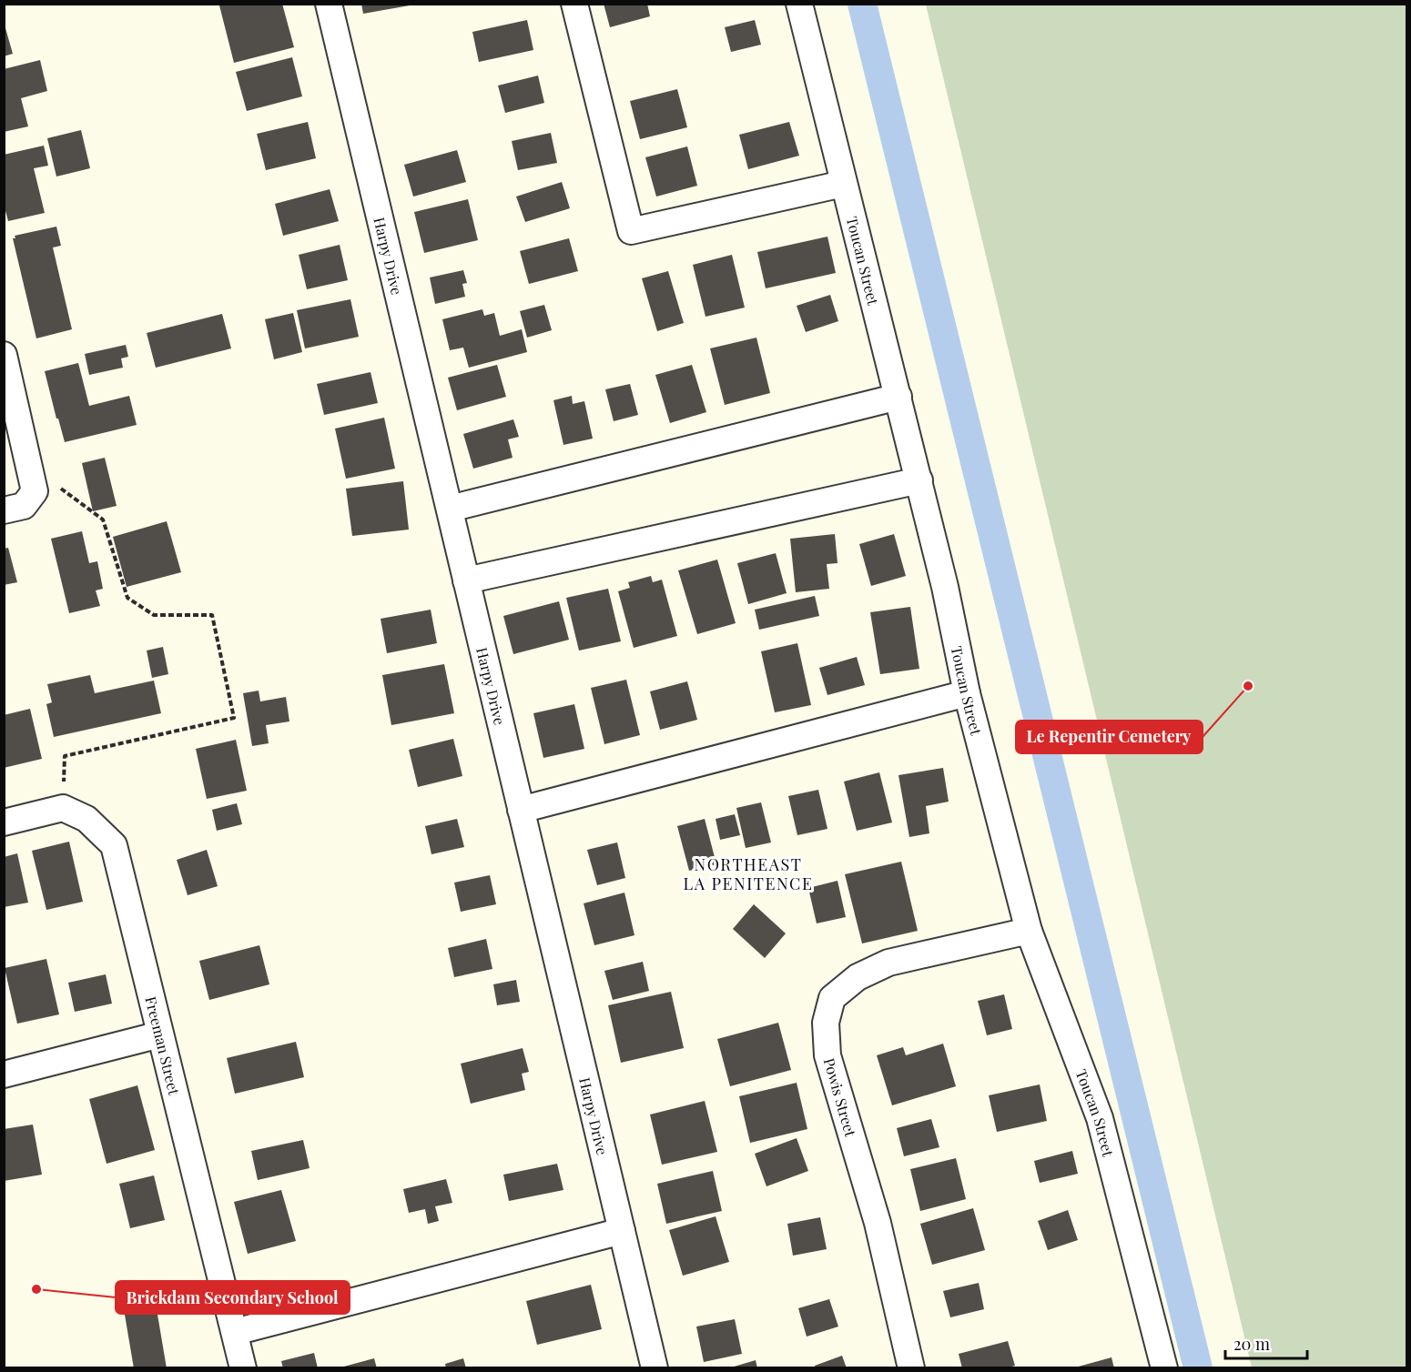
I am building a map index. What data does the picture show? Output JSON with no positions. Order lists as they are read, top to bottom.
{
  "streets": {
    "street": [
      "Harpy Drive",
      "Toucan Street",
      "Freeman Street",
      "Powis Street"
    ]
  },
  "crossings": [
    ["Toucan Street", "Powis Street"]
  ],
  "districts": ["NORTHEAST LA PENITENCE"],
  "places": ["Le Repentir Cemetery", "Brickdam Secondary School"],
  "scale_bar": "20 m"
}
